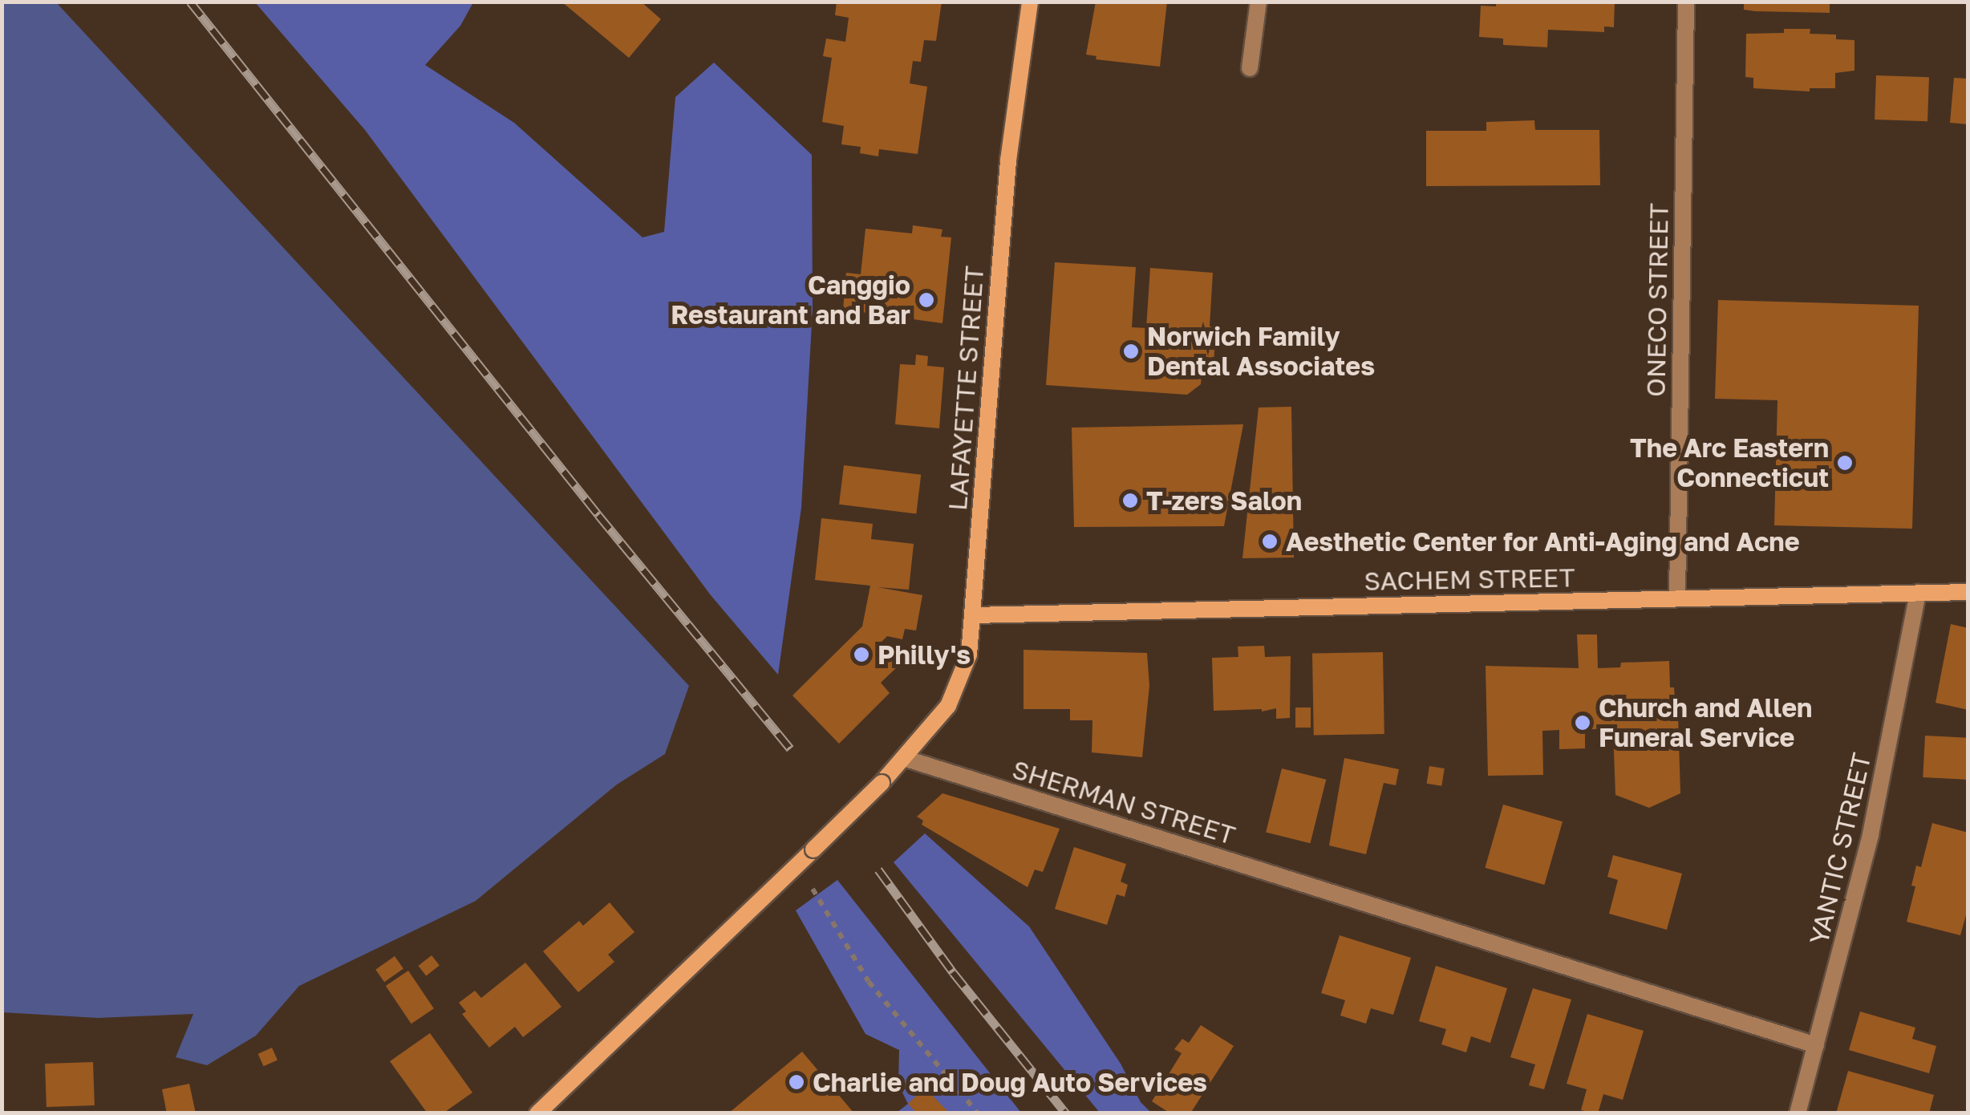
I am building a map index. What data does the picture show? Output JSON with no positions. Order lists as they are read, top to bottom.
{
  "streets": {
    "street": [
      "ONECO STREET",
      "LAFAYETTE STREET",
      "SACHEM STREET",
      "SHERMAN STREET",
      "YANTIC STREET"
    ]
  },
  "crossings": [
    ["ONECO STREET", "SACHEM STREET"],
    ["LAFAYETTE STREET", "SACHEM STREET"],
    ["LAFAYETTE STREET", "SHERMAN STREET"],
    ["SACHEM STREET", "YANTIC STREET"],
    ["SHERMAN STREET", "YANTIC STREET"]
  ],
  "places": [
    "Canggio Restaurant and Bar",
    "Norwich Family Dental Associates",
    "The Arc Eastern Connecticut",
    "T-zers Salon",
    "Aesthetic Center for Anti-Aging and Acne",
    "Philly's",
    "Church and Allen Funeral Service",
    "Charlie and Doug Auto Services"
  ]
}
